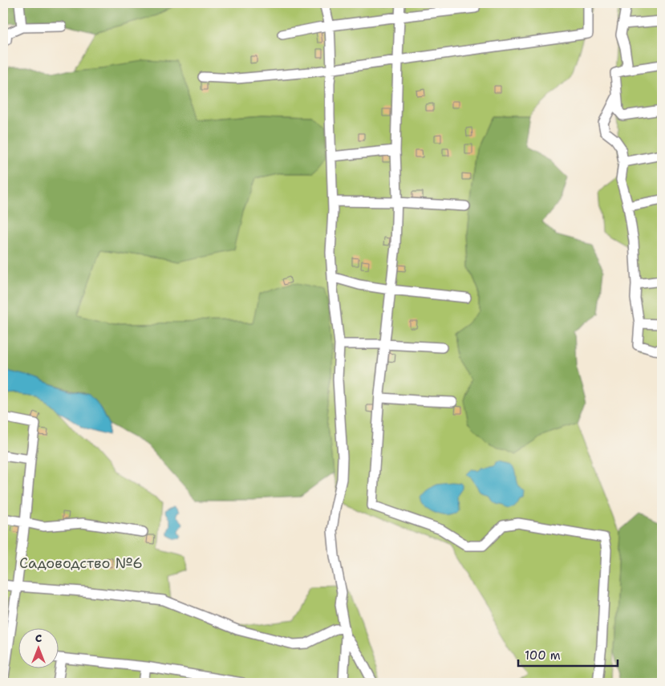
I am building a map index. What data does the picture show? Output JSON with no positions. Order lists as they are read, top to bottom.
{
  "parks": ["Садоводство №6"],
  "scale_bar": "100 m",
  "north": "top"
}
